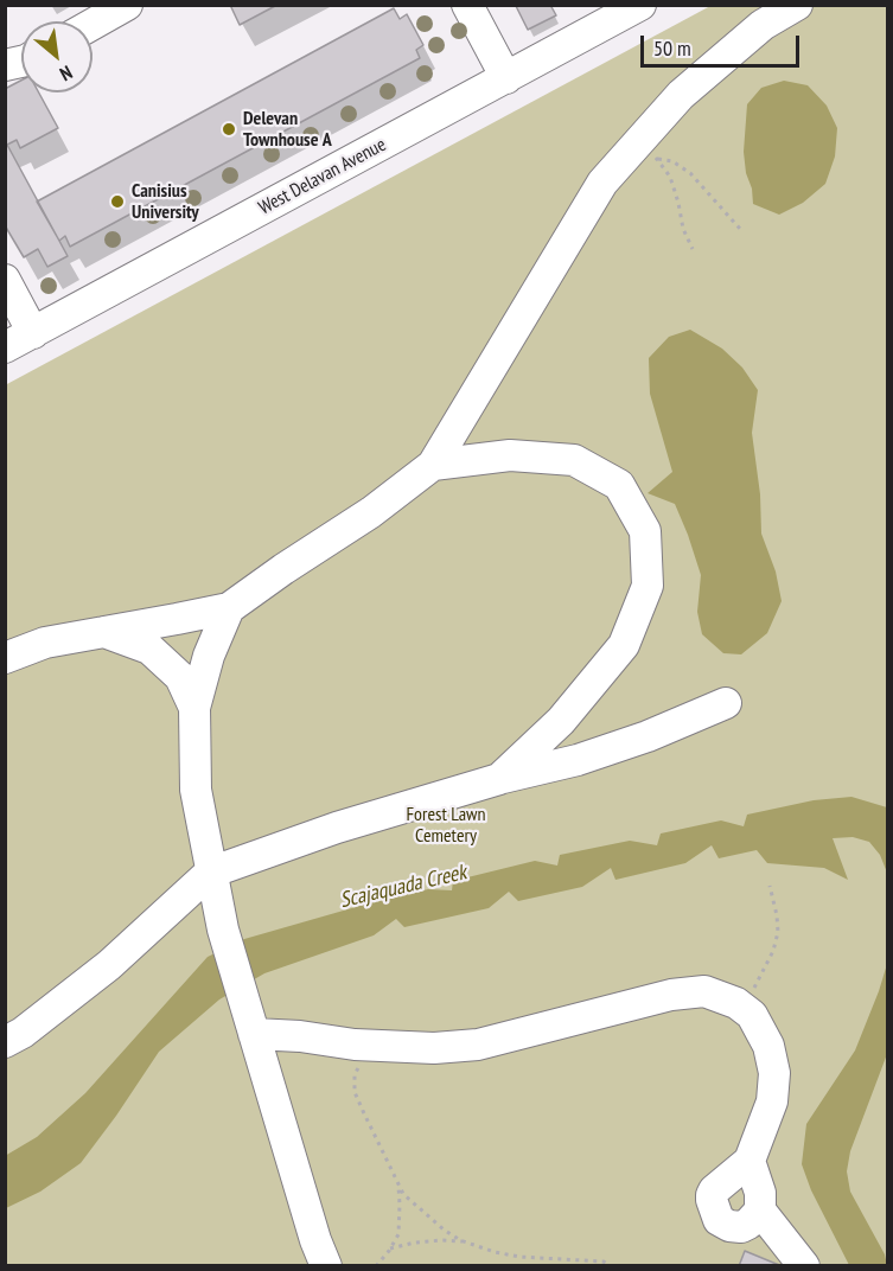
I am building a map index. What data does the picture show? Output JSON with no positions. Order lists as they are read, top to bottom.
{
  "streets": {
    "street": ["West Delavan Avenue"]
  },
  "water": ["Scajaquada Creek"],
  "parks": ["Forest Lawn Cemetery"],
  "places": ["Delevan Townhouse A", "Canisius University"],
  "scale_bar": "50 m",
  "north": "bottom right"
}
